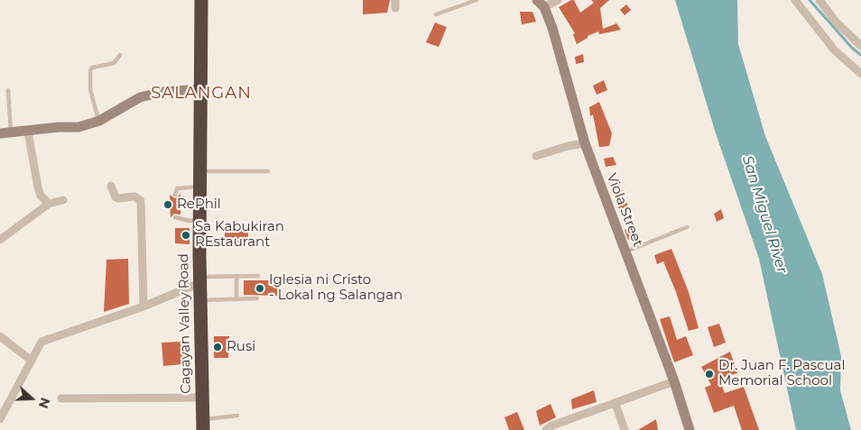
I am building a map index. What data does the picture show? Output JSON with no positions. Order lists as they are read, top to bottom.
{
  "streets": {
    "highway": ["Cagayan Valley Road"],
    "street": ["Viola Street"]
  },
  "districts": ["SALANGAN"],
  "water": ["San Miguel River"],
  "places": [
    "RePhil",
    "Sa Kabukiran REstaurant",
    "Iglesia ni Cristo - Lokal ng Salangan",
    "Rusi",
    "Dr. Juan F. Pascual Memorial School"
  ],
  "north": "right"
}
